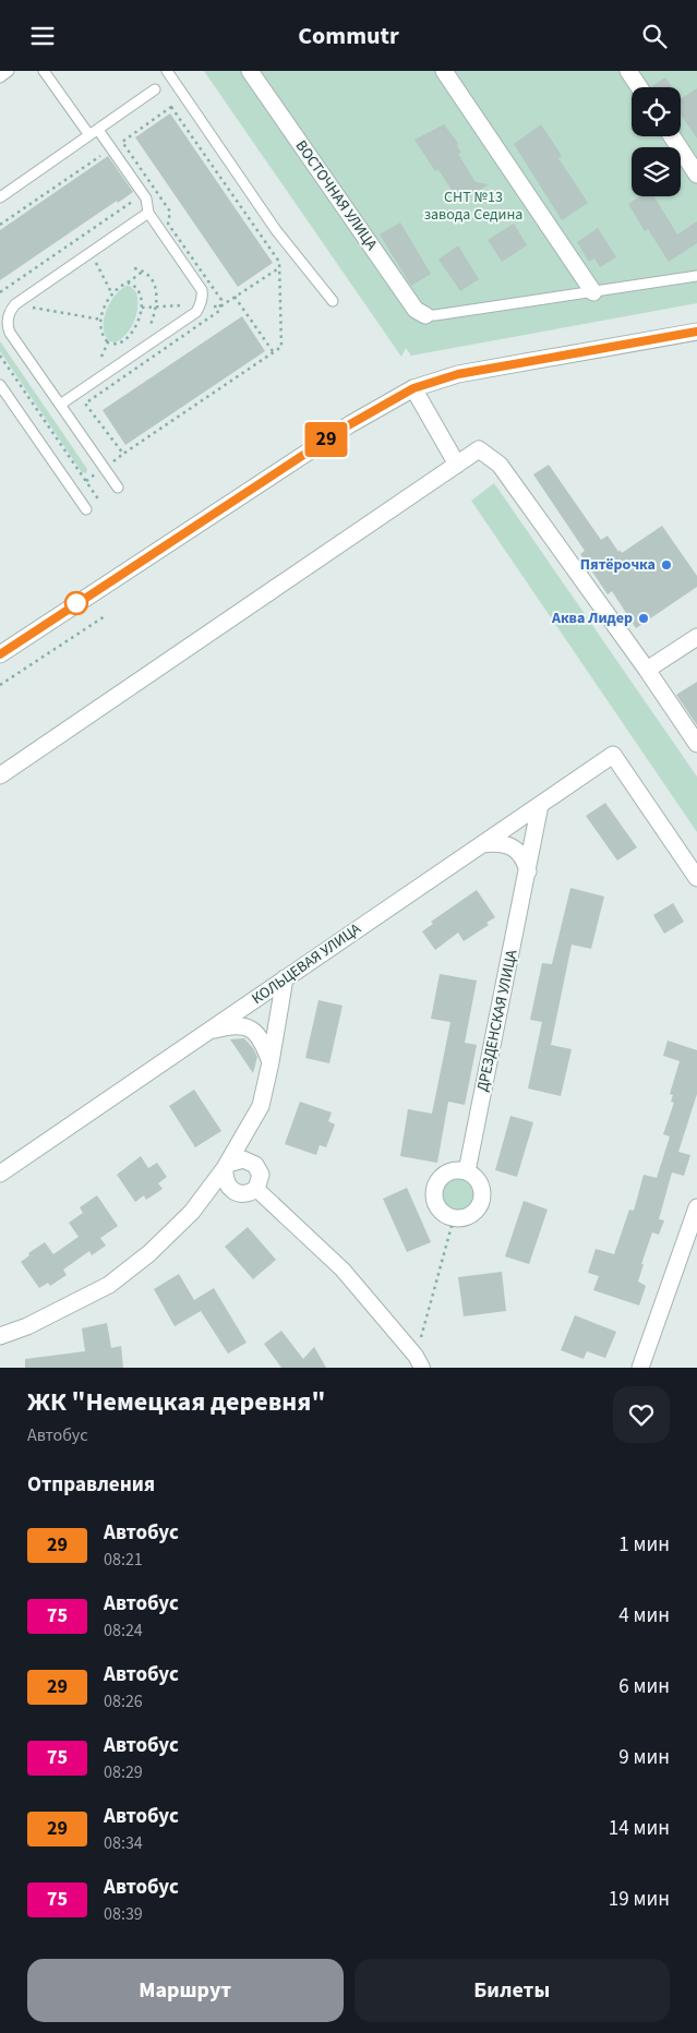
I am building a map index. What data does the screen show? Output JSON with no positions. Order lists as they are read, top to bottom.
{
  "streets": {
    "street": ["ВОСТОЧНАЯ УЛИЦА", "КОЛЬЦЕВАЯ УЛИЦА", "ДРЕЗДЕНСКАЯ УЛИЦА"]
  },
  "crossings": [
    ["КОЛЬЦЕВАЯ УЛИЦА", "ДРЕЗДЕНСКАЯ УЛИЦА"]
  ],
  "parks": ["СНТ №13 завода Седина"],
  "places": ["Пятёрочка", "Аква Лидер"],
  "lines": ["bus line 29"],
  "page": {
    "header": "Commutr",
    "on_map": "29",
    "heading": [
      ["ЖК \"Немецкая деревня\"", "Автобус"],
      "Отправления"
    ],
    "list": [
      {
        "mark": "29",
        "name": "Автобус",
        "note": "08:21",
        "value": "1 мин"
      },
      {
        "mark": "75",
        "name": "Автобус",
        "note": "08:24",
        "value": "4 мин"
      },
      {
        "mark": "29",
        "name": "Автобус",
        "note": "08:26",
        "value": "6 мин"
      },
      {
        "mark": "75",
        "name": "Автобус",
        "note": "08:29",
        "value": "9 мин"
      },
      {
        "mark": "29",
        "name": "Автобус",
        "note": "08:34",
        "value": "14 мин"
      },
      {
        "mark": "75",
        "name": "Автобус",
        "note": "08:39",
        "value": "19 мин"
      }
    ],
    "buttons": ["Маршрут", "Билеты"]
  }
}
